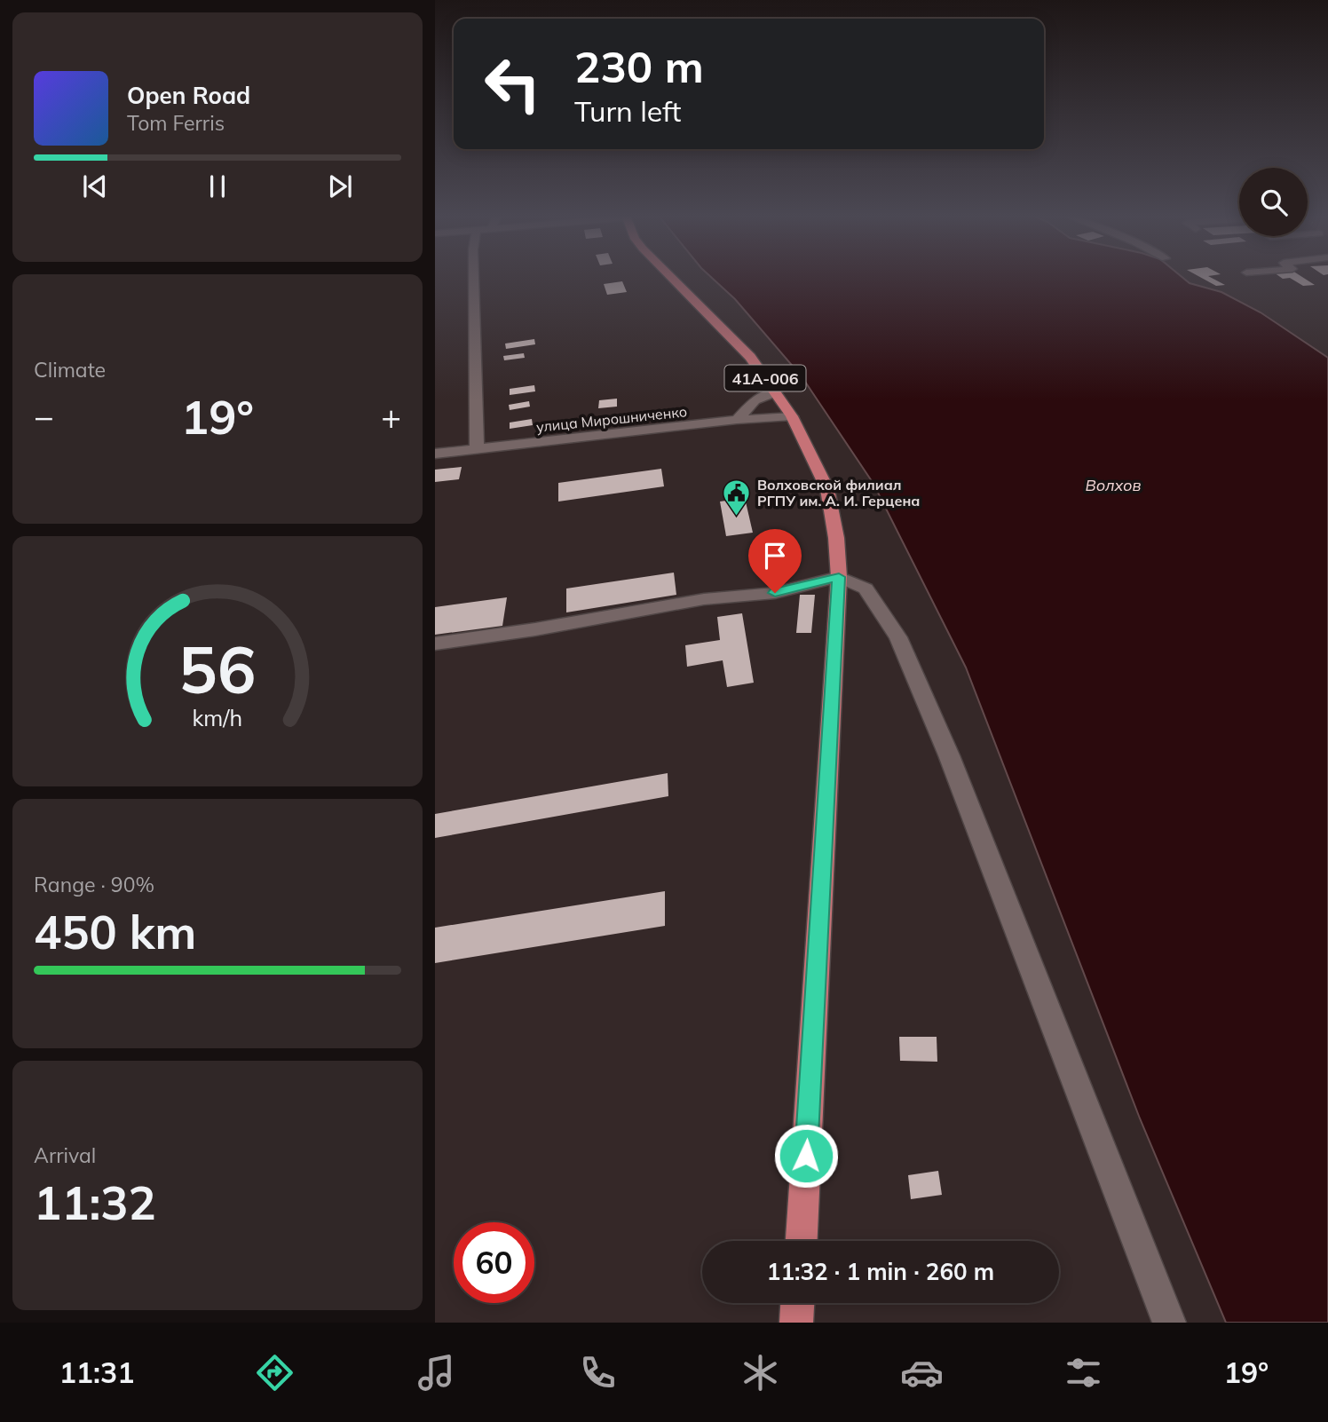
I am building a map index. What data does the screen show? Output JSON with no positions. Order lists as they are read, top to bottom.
{
  "streets": {
    "main road": ["41А-006"],
    "street": ["улица Мирошниченко"]
  },
  "crossings": [
    ["41А-006", "улица Мирошниченко"]
  ],
  "water": ["Волхов"],
  "places": {
    "public building": ["Волховской филиал РГПУ им. А. И. Герцена"]
  },
  "page": {
    "turn": ["230 m", "Turn left"],
    "song": ["Open Road", "Tom Ferris"],
    "tile": [
      "Climate",
      ["Range · 90%", "450 km"],
      ["Arrival", "11:32"]
    ],
    "heat": ["−", "19°", "+"],
    "limit": "60",
    "trip": "11:32 · 1 min · 260 m",
    "tabs": ["11:31", "19°"],
    "gauge": ["56", "km/h"]
  }
}
